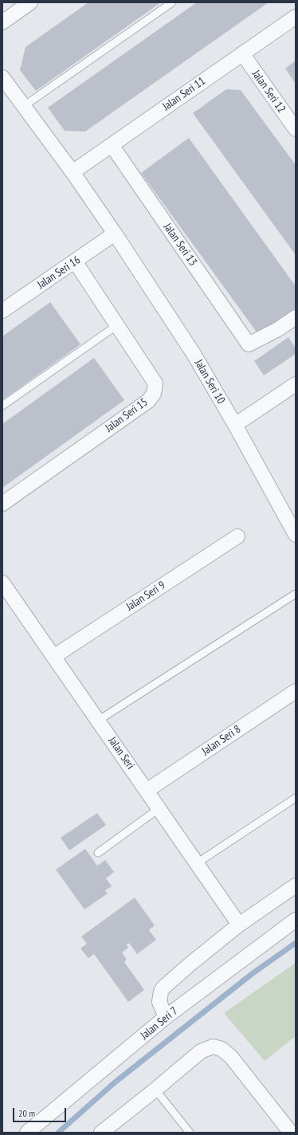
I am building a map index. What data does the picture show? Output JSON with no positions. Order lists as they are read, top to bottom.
{
  "streets": {
    "street": [
      "Jalan Seri 12",
      "Jalan Seri 11",
      "Jalan Seri 13",
      "Jalan Seri 16",
      "Jalan Seri 10",
      "Jalan Seri 15",
      "Jalan Seri 9",
      "Jalan Seri 8",
      "Jalan Seri",
      "Jalan Seri 7"
    ]
  },
  "crossings": [
    ["Jalan Seri 12", "Jalan Seri 11"],
    ["Jalan Seri 11", "Jalan Seri 13"],
    ["Jalan Seri 16", "Jalan Seri 10"],
    ["Jalan Seri 16", "Jalan Seri 15"],
    ["Jalan Seri 9", "Jalan Seri"],
    ["Jalan Seri 8", "Jalan Seri"]
  ],
  "scale_bar": "20 m"
}
